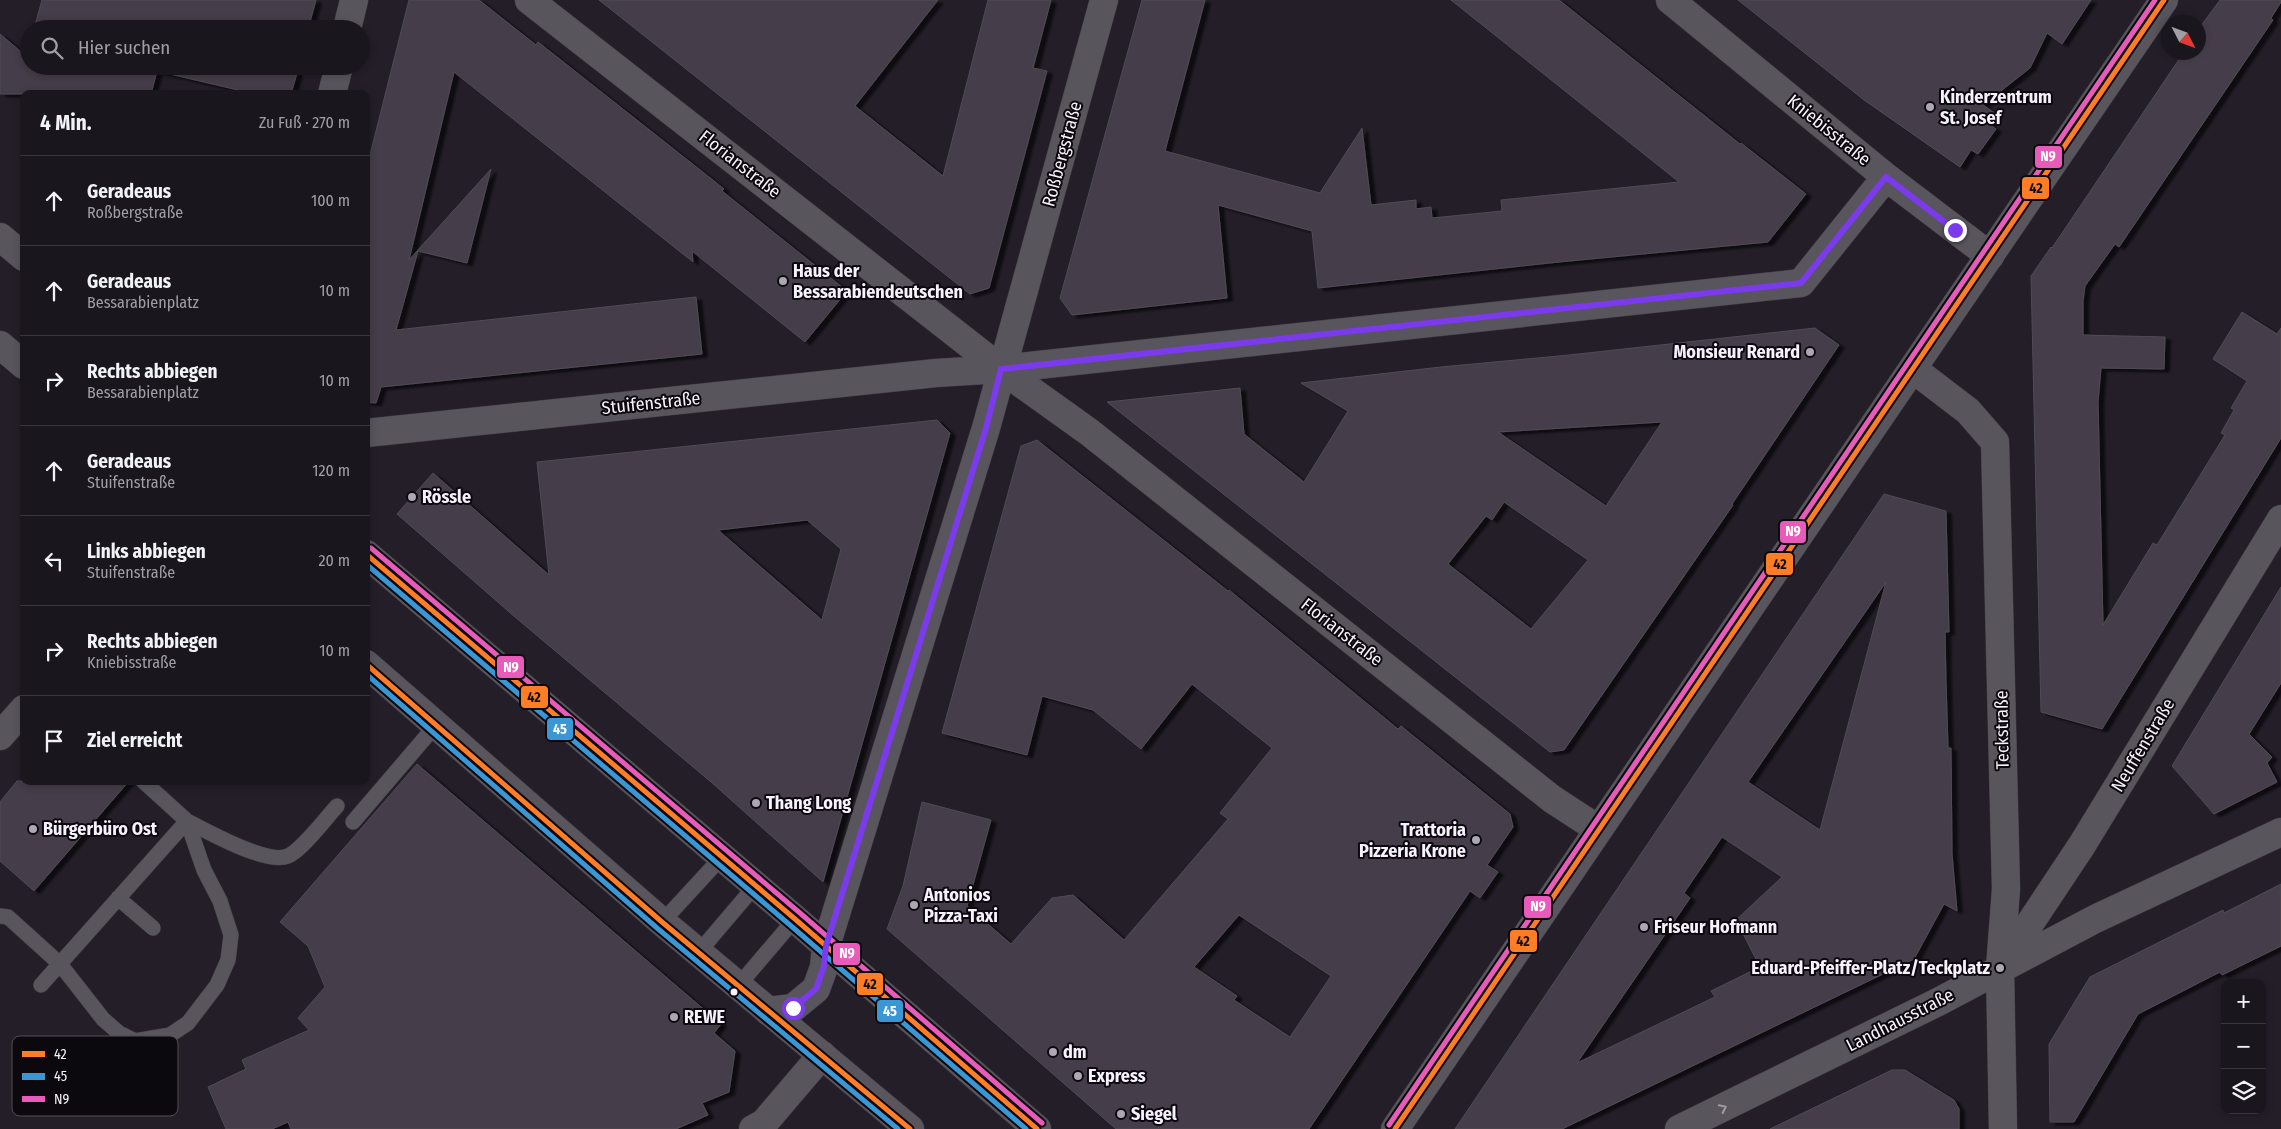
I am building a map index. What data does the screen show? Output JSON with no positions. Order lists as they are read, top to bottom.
{
  "streets": {
    "street": [
      "Kniebisstraße",
      "Roßbergstraße",
      "Florianstraße",
      "Stuifenstraße",
      "Teckstraße",
      "Neuffenstraße",
      "Landhausstraße"
    ]
  },
  "crossings": [
    ["Kniebisstraße", "Stuifenstraße"],
    ["Roßbergstraße", "Florianstraße"],
    ["Roßbergstraße", "Stuifenstraße"],
    ["Florianstraße", "Stuifenstraße"],
    ["Teckstraße", "Neuffenstraße"],
    ["Teckstraße", "Landhausstraße"],
    ["Neuffenstraße", "Landhausstraße"]
  ],
  "one_way": ["Landhausstraße"],
  "places": [
    "Kinderzentrum St. Josef",
    "Haus der Bessarabiendeutschen",
    "Monsieur Renard",
    "Rössle",
    "Thang Long",
    "Bürgerbüro Ost",
    "Trattoria Pizzeria Krone",
    "Antonios Pizza-Taxi",
    "Friseur Hofmann",
    "Eduard-Pfeiffer-Platz/Teckplatz",
    "REWE",
    "dm",
    "Express",
    "Siegel"
  ],
  "lines": ["transit line 42", "transit line N9", "transit line 45"],
  "legend": ["42", "45", "N9"],
  "north": "bottom right",
  "page": {
    "search": "Hier suchen",
    "heading": ["4 Min.", "Zu Fuß · 270 m"],
    "list": [
      ["Geradeaus", "Roßbergstraße", "100 m"],
      ["Geradeaus", "Bessarabienplatz", "10 m"],
      ["Rechts abbiegen", "Bessarabienplatz", "10 m"],
      ["Geradeaus", "Stuifenstraße", "120 m"],
      ["Links abbiegen", "Stuifenstraße", "20 m"],
      ["Rechts abbiegen", "Kniebisstraße", "10 m"],
      "Ziel erreicht"
    ],
    "map_buttons": ["+", "−"]
  }
}
